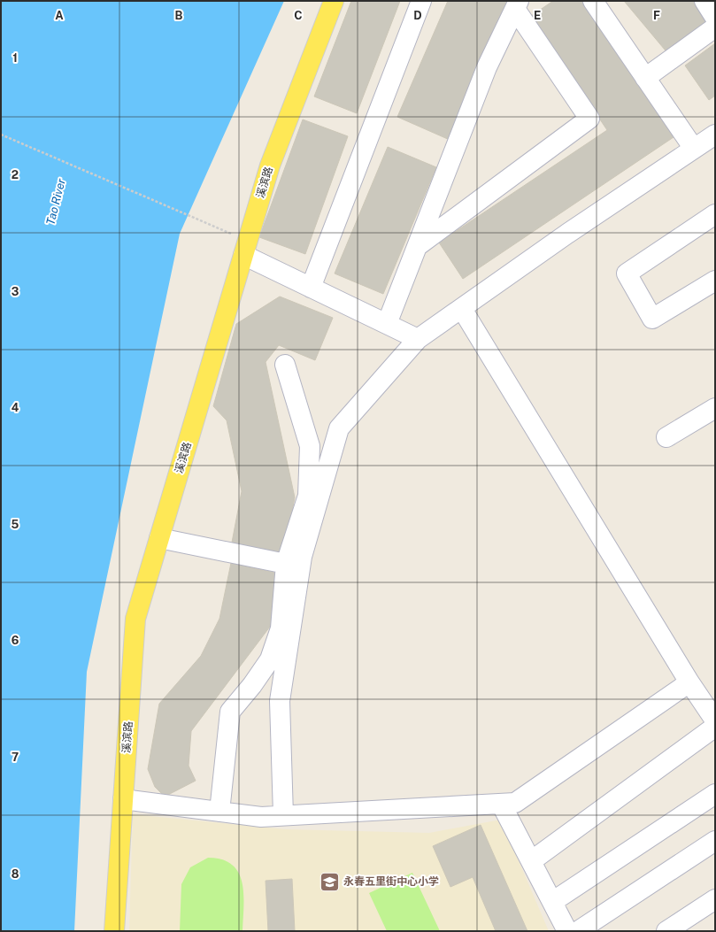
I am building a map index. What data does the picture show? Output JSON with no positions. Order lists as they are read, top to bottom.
{
  "streets": {
    "main road": ["溪滨路"]
  },
  "water": ["Tao River"],
  "places": {
    "school or university": ["永春五里街中心小学"]
  },
  "grid": {
    "columns": [
      "A",
      "B",
      "C",
      "D",
      "E",
      "F"
    ],
    "rows": [
      "1",
      "2",
      "3",
      "4",
      "5",
      "6",
      "7",
      "8"
    ]
  }
}
